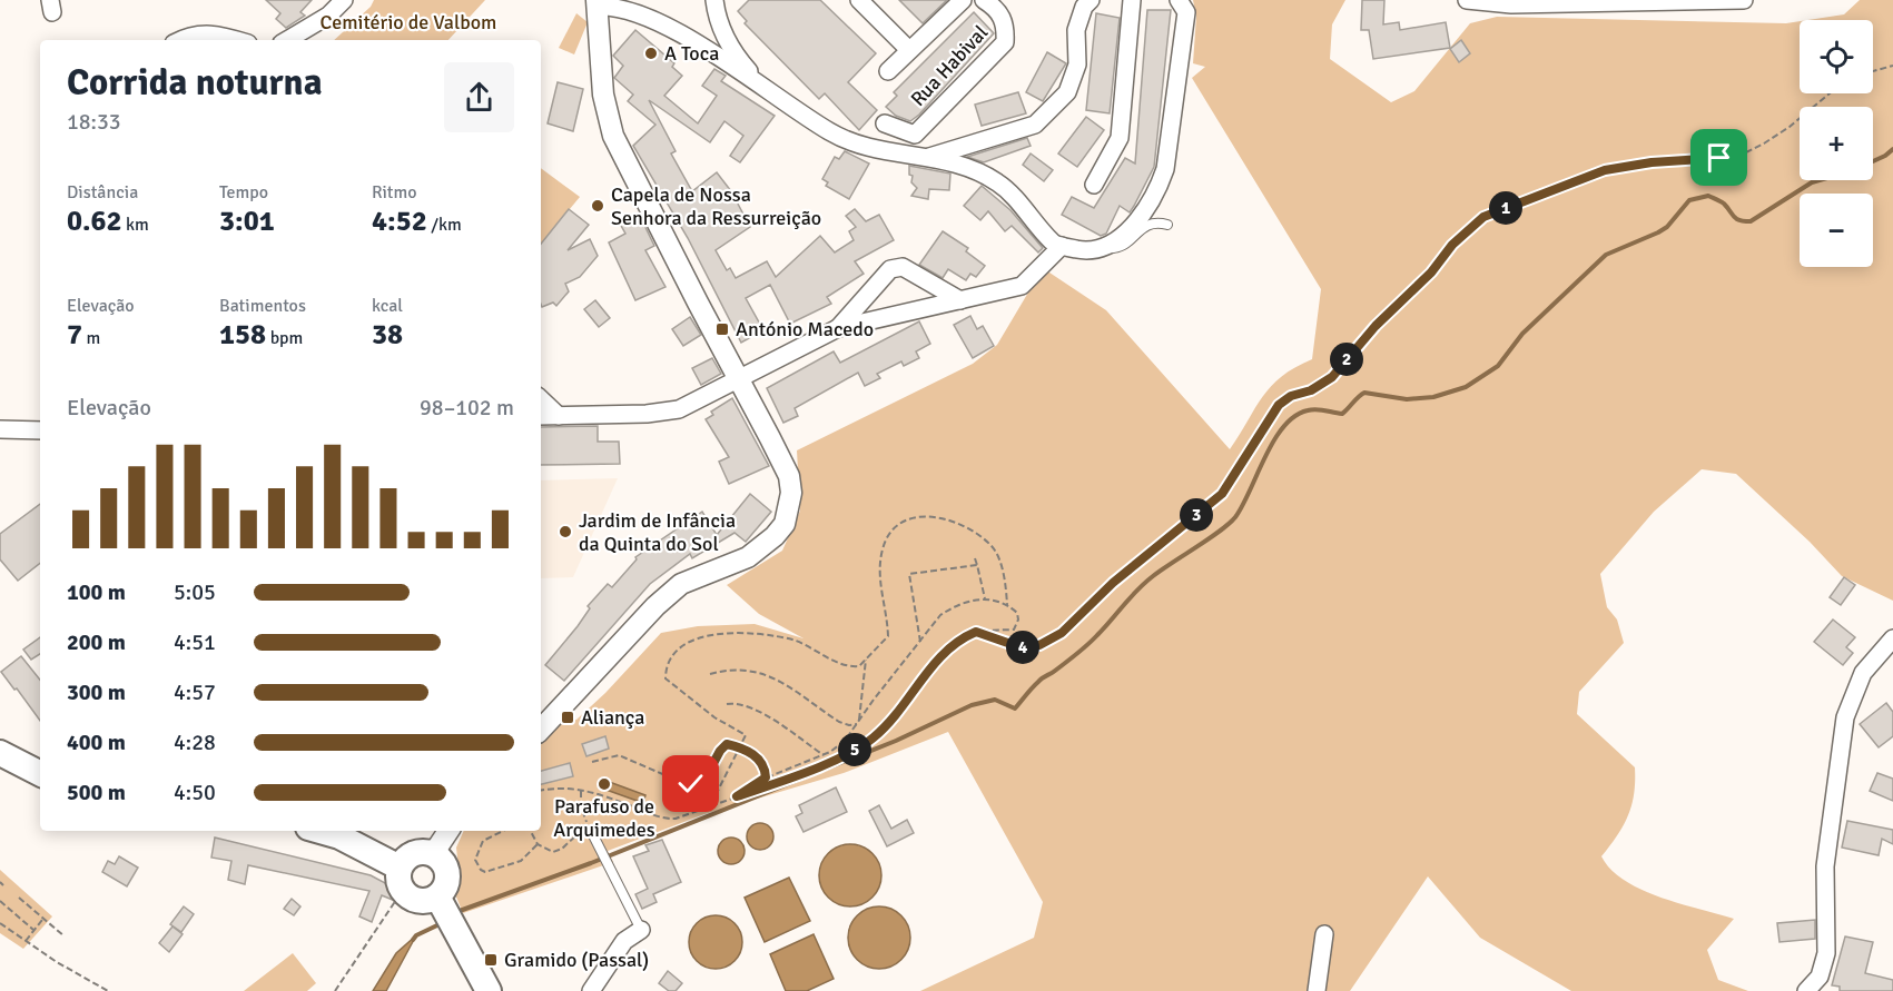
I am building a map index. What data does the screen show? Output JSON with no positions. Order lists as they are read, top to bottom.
{
  "streets": {
    "street": ["Rua Habival"]
  },
  "parks": ["Cemitério de Valbom"],
  "places": {
    "other": [
      "A Toca",
      "Capela de Nossa Senhora da Ressurreição",
      "Jardim de Infância da Quinta do Sol",
      "Parafuso de Arquimedes"
    ],
    "transit": ["António Macedo", "Aliança", "Gramido (Passal)"]
  },
  "page": {
    "map_buttons": ["+", "−"],
    "heading": ["Corrida noturna", "18:33"],
    "stats": [
      ["Distância", "0.62 km"],
      ["Tempo", "3:01"],
      ["Ritmo", "4:52 /km"],
      ["Elevação", "7 m"],
      ["Batimentos", "158 bpm"],
      ["kcal", "38"]
    ],
    "pins": [
      "1",
      "2",
      "3",
      "4",
      "5"
    ],
    "chart": ["Elevação", "98–102 m"],
    "list": [
      {
        "name": "100 m",
        "note": "5:05"
      },
      {
        "name": "200 m",
        "note": "4:51"
      },
      {
        "name": "300 m",
        "note": "4:57"
      },
      {
        "name": "400 m",
        "note": "4:28"
      },
      {
        "name": "500 m",
        "note": "4:50"
      }
    ]
  }
}
